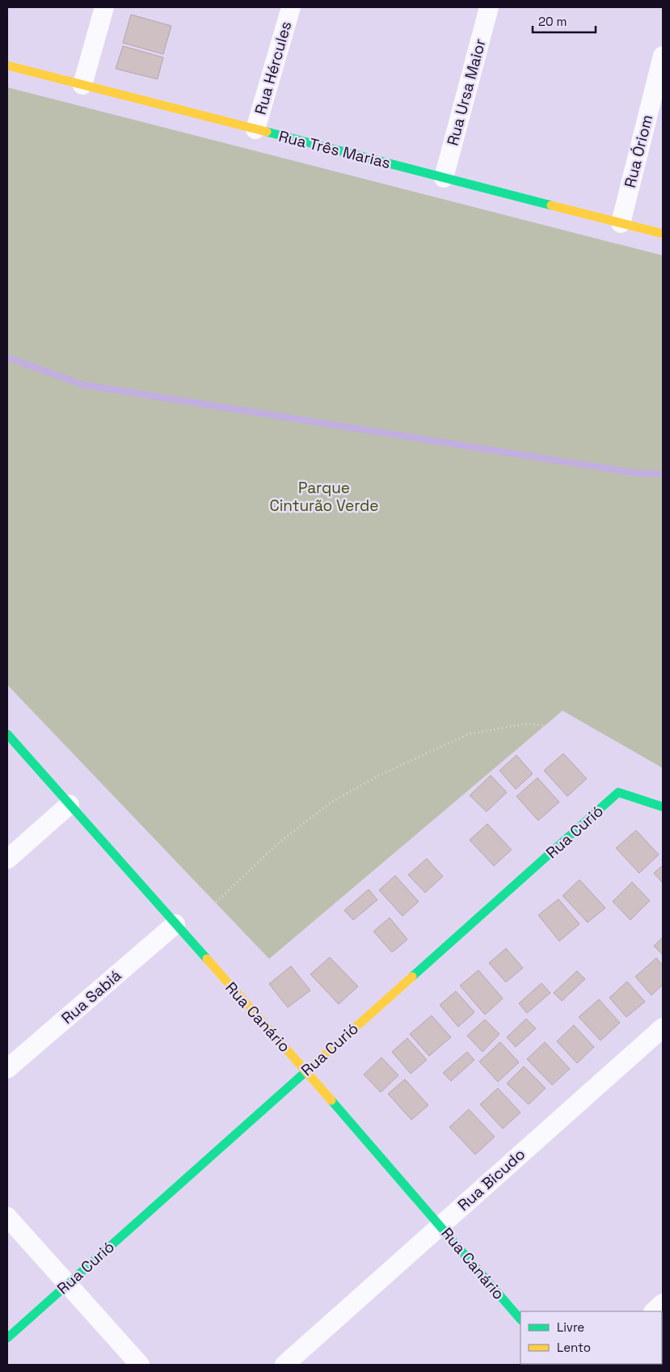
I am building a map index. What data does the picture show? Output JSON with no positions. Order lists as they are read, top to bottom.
{
  "streets": {
    "street": [
      "Rua Hércules",
      "Rua Ursa Maior",
      "Rua Três Marias",
      "Rua Óriom",
      "Rua Curió",
      "Rua Sabiá",
      "Rua Canário",
      "Rua Bicudo"
    ]
  },
  "crossings": [
    ["Rua Hércules", "Rua Três Marias"],
    ["Rua Ursa Maior", "Rua Três Marias"],
    ["Rua Três Marias", "Rua Óriom"],
    ["Rua Curió", "Rua Canário"],
    ["Rua Sabiá", "Rua Canário"],
    ["Rua Canário", "Rua Bicudo"]
  ],
  "parks": ["Parque Cinturão Verde"],
  "legend": ["Livre", "Lento"],
  "scale_bar": "20 m"
}
